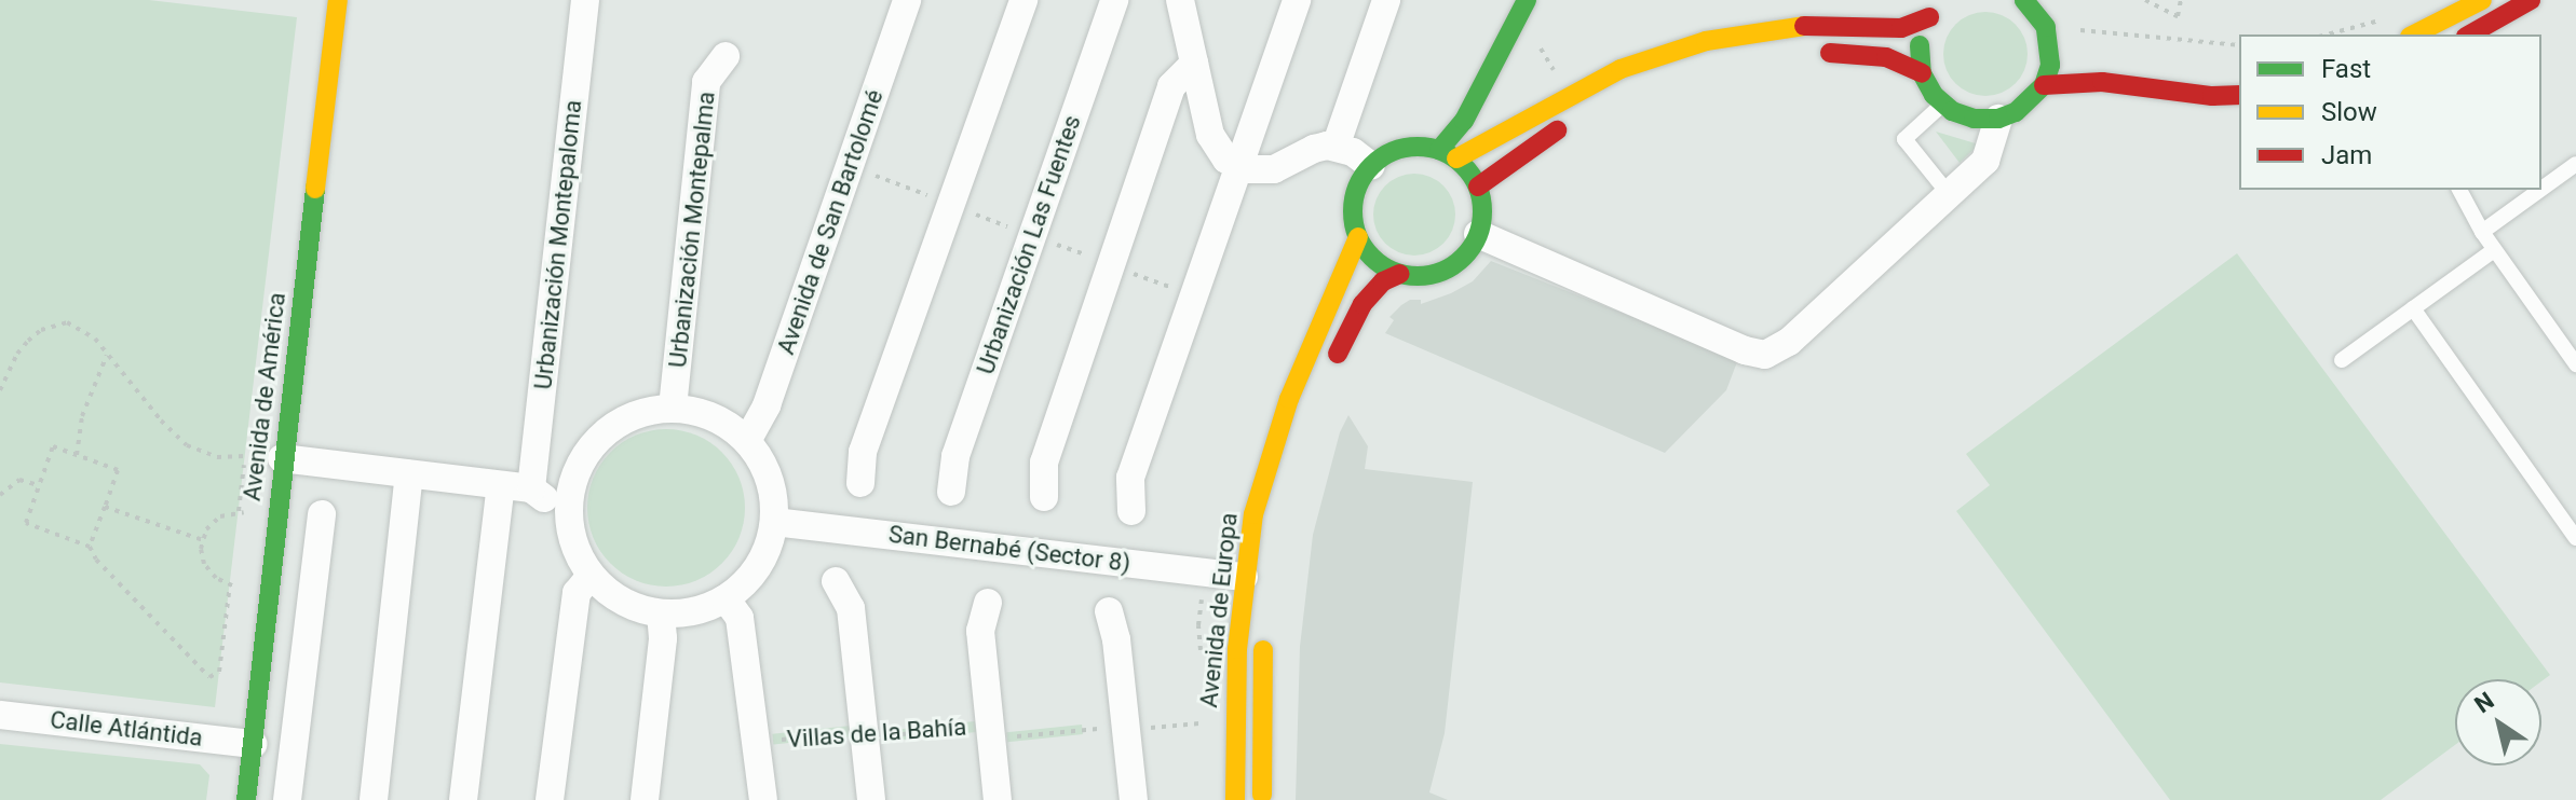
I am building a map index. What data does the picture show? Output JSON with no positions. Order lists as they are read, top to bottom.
{
  "streets": {
    "street": [
      "Avenida de San Bartolomé",
      "Urbanización Montepalma",
      "Urbanización Montepaloma",
      "Urbanización Las Fuentes",
      "Avenida de América",
      "San Bernabé (Sector 8)",
      "Avenida de Europa",
      "Calle Atlántida"
    ],
    "path": ["Villas de la Bahía"]
  },
  "crossings": [
    ["Avenida de San Bartolomé", "Urbanización Montepalma"],
    ["Avenida de San Bartolomé", "San Bernabé (Sector 8)"],
    ["Urbanización Montepalma", "San Bernabé (Sector 8)"],
    ["Avenida de América", "Calle Atlántida"],
    ["San Bernabé (Sector 8)", "Avenida de Europa"]
  ],
  "legend": ["Fast", "Slow", "Jam"],
  "north": "top left"
}
